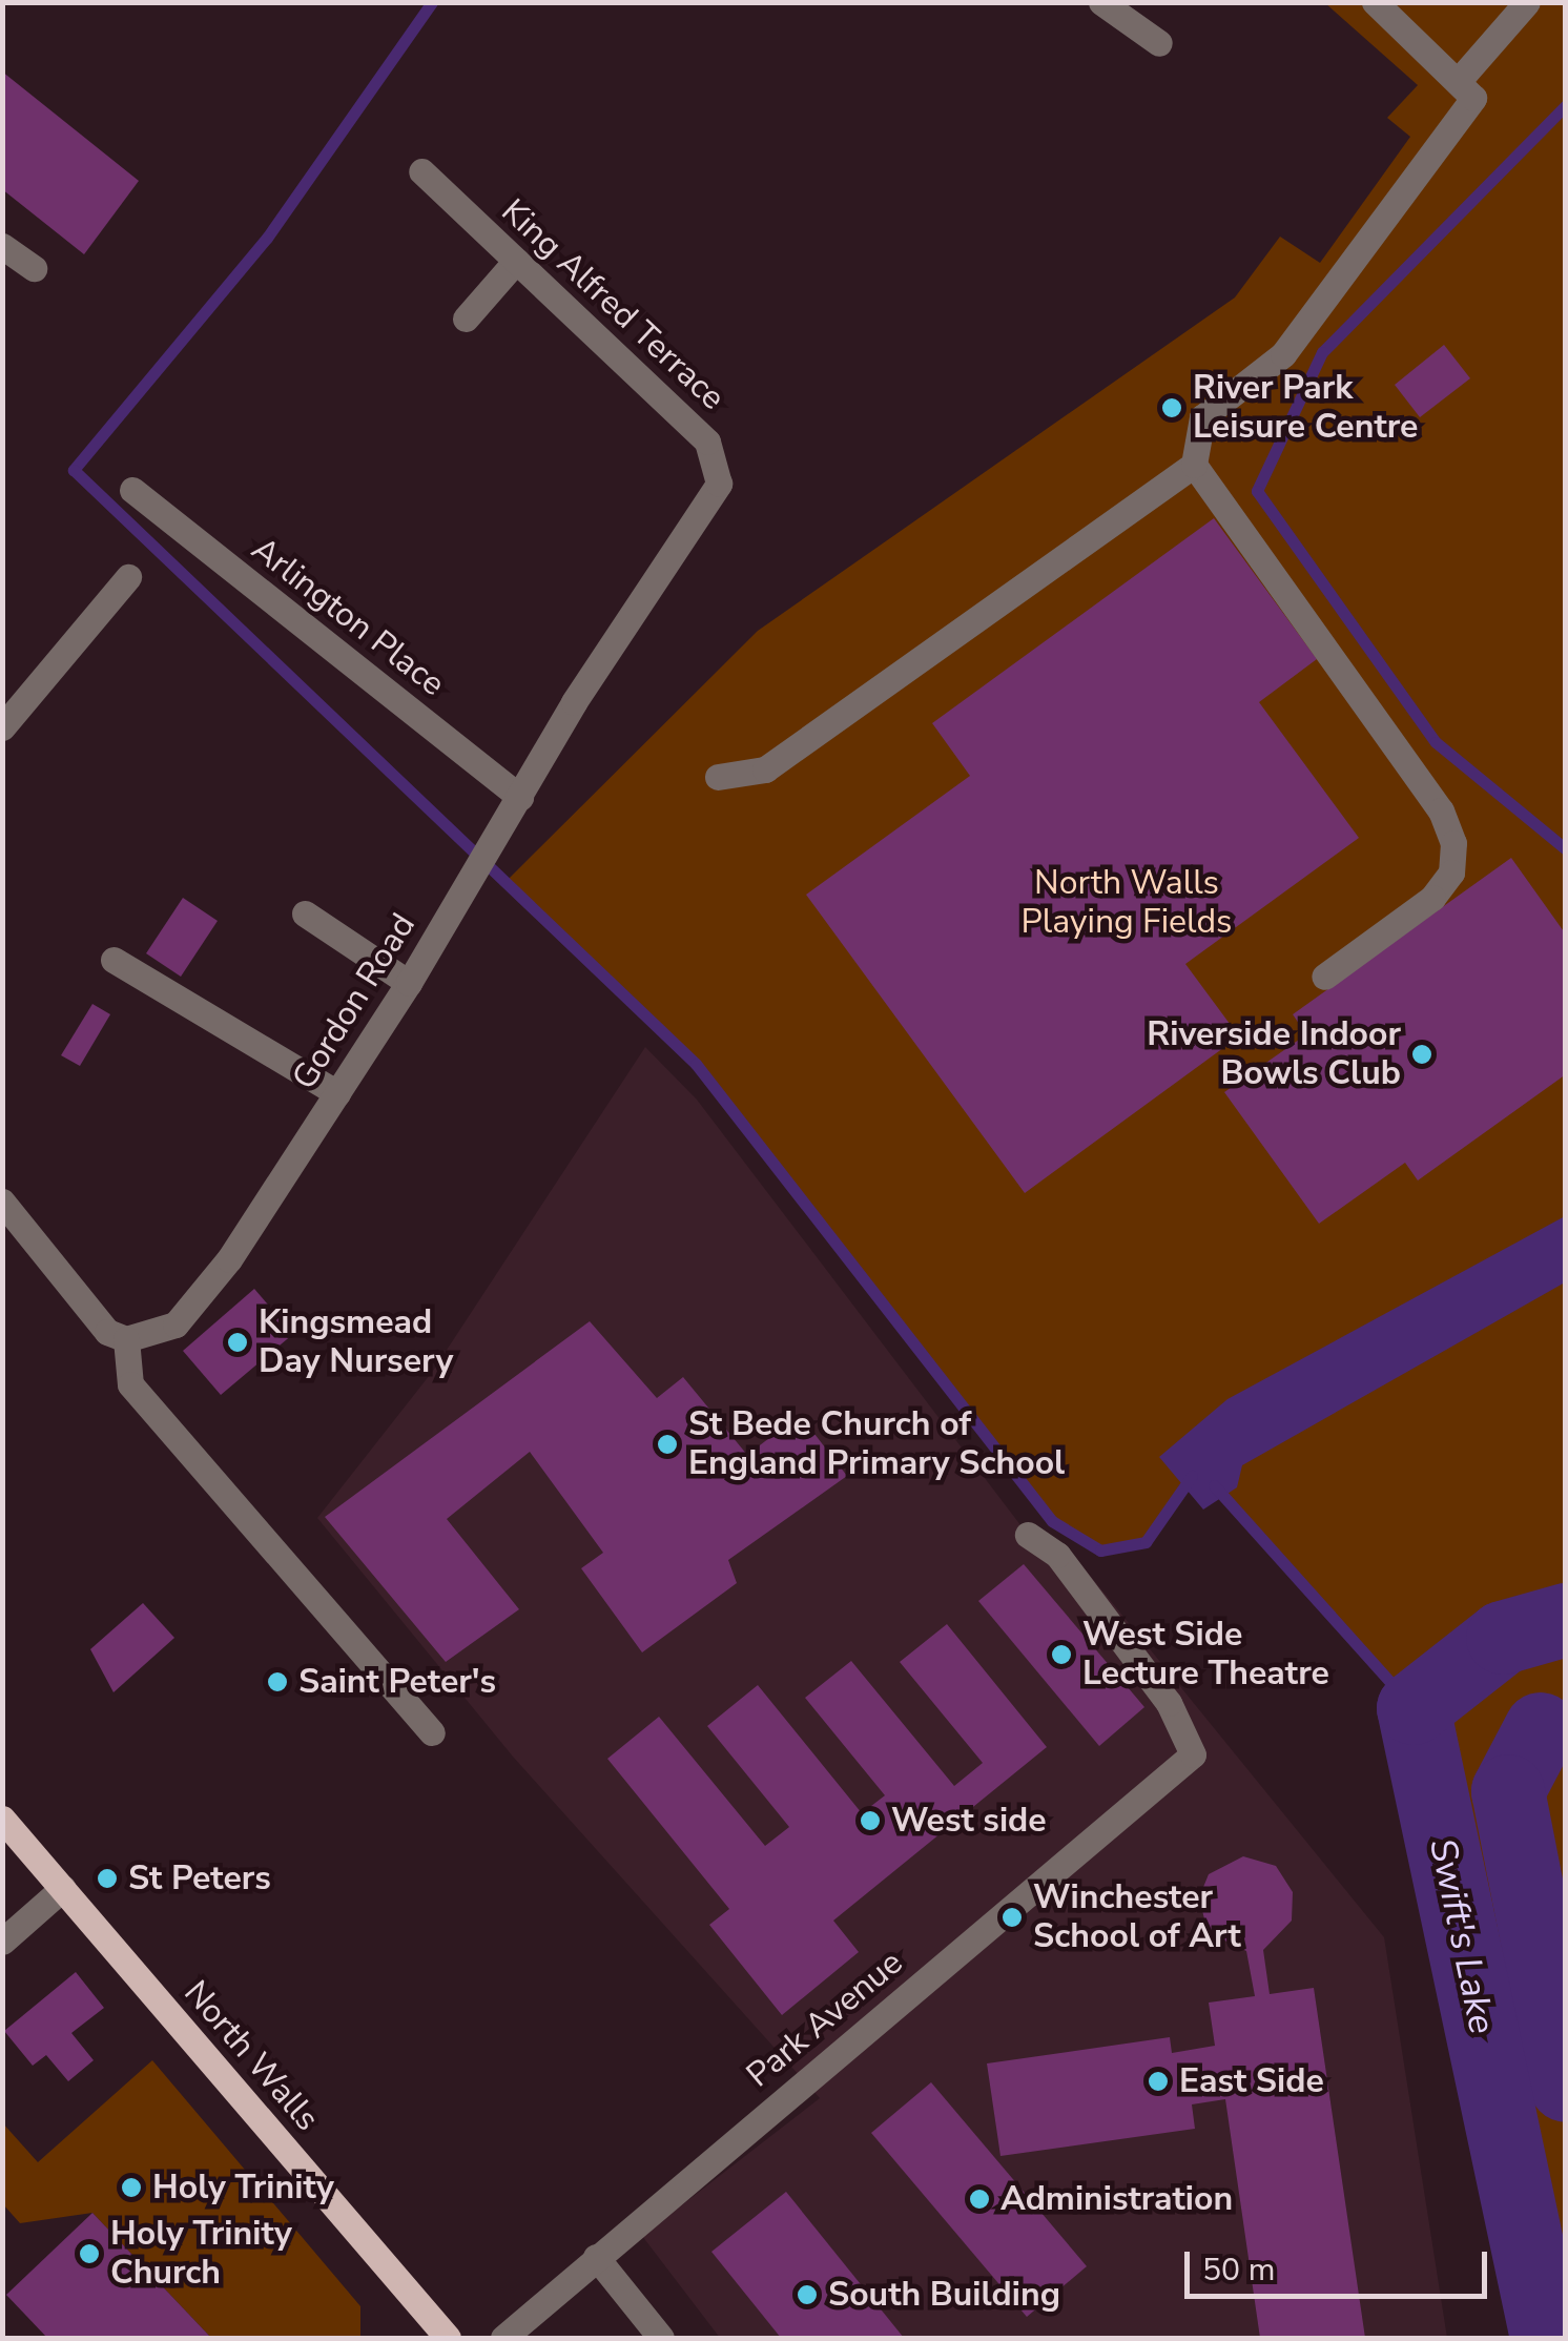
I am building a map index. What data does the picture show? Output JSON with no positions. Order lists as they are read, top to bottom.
{
  "streets": {
    "main road": ["North Walls"],
    "street": [
      "King Alfred Terrace",
      "Arlington Place",
      "Gordon Road",
      "Park Avenue"
    ]
  },
  "crossings": [
    ["King Alfred Terrace", "Gordon Road"],
    ["Arlington Place", "Gordon Road"]
  ],
  "water": ["Swift's Lake"],
  "parks": ["North Walls Playing Fields"],
  "places": [
    "River Park Leisure Centre",
    "Riverside Indoor Bowls Club",
    "Kingsmead Day Nursery",
    "St Bede Church of England Primary School",
    "West Side Lecture Theatre",
    "Saint Peter's",
    "West side",
    "St Peters",
    "Winchester School of Art",
    "East Side",
    "Holy Trinity",
    "Administration",
    "Holy Trinity Church",
    "South Building"
  ],
  "scale_bar": "50 m"
}
